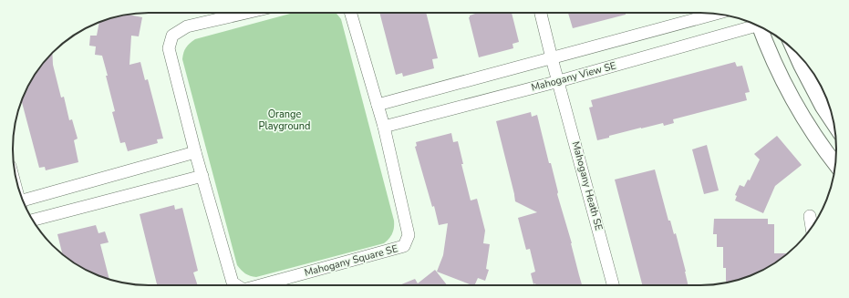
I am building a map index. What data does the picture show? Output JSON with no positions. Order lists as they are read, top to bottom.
{
  "streets": {
    "street": ["Mahogany View SE", "Mahogany Heath SE", "Mahogany Square SE"]
  },
  "crossings": [
    ["Mahogany View SE", "Mahogany Heath SE"],
    ["Mahogany View SE", "Mahogany Square SE"]
  ],
  "parks": ["Orange Playground"]
}
